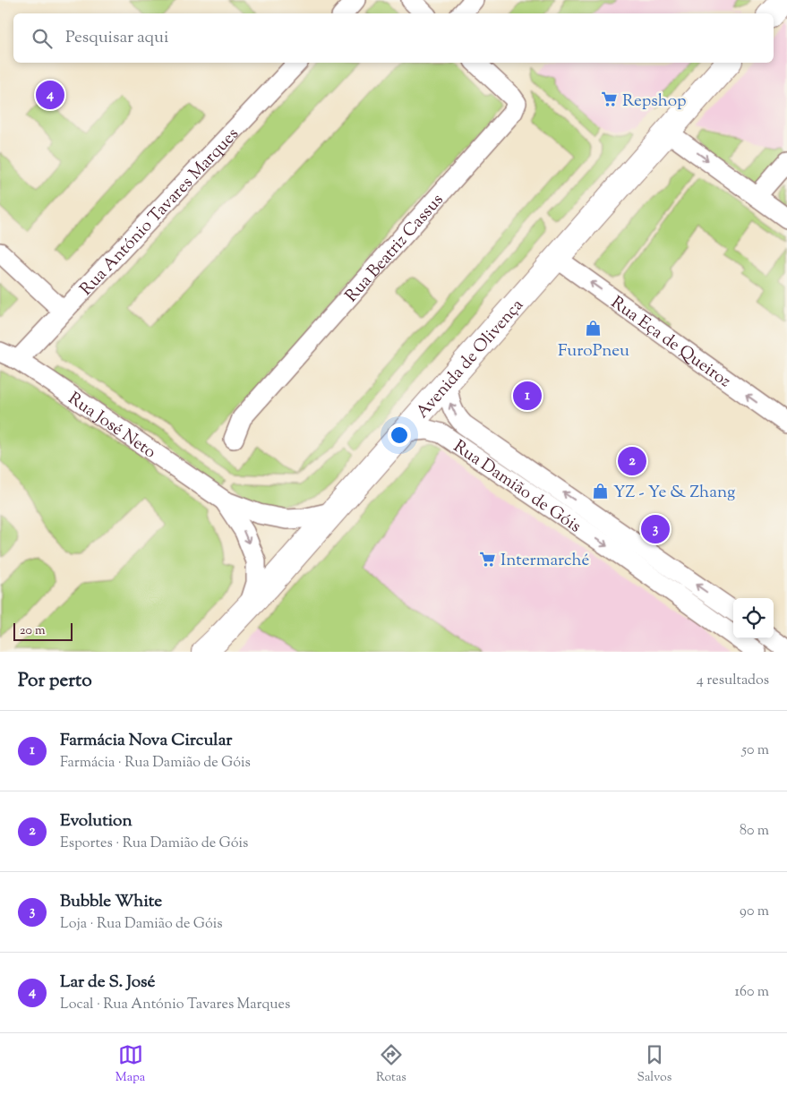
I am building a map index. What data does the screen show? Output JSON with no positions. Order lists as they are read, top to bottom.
{
  "streets": {
    "main road": ["Avenida de Olivença"],
    "street": [
      "Rua António Tavares Marques",
      "Rua Beatriz Cassus",
      "Rua Eça de Queiroz",
      "Rua José Neto",
      "Rua Damião de Góis"
    ]
  },
  "crossings": [
    ["Rua António Tavares Marques", "Rua José Neto"],
    ["Rua Eça de Queiroz", "Avenida de Olivença"],
    ["Avenida de Olivença", "Rua José Neto"],
    ["Avenida de Olivença", "Rua Damião de Góis"]
  ],
  "places": {
    "supermarket": ["Repshop", "Intermarché"],
    "shop": ["FuroPneu", "YZ - Ye & Zhang"]
  },
  "scale_bar": "20 m",
  "page": {
    "search": "Pesquisar aqui",
    "pins": [
      "4",
      "1",
      "2",
      "3"
    ],
    "scale": "20 m",
    "heading": ["Por perto", "4 resultados"],
    "list": [
      {
        "mark": "1",
        "name": "Farmácia Nova Circular",
        "note": "Farmácia · Rua Damião de Góis",
        "value": "50 m"
      },
      {
        "mark": "2",
        "name": "Evolution",
        "note": "Esportes · Rua Damião de Góis",
        "value": "80 m"
      },
      {
        "mark": "3",
        "name": "Bubble White",
        "note": "Loja · Rua Damião de Góis",
        "value": "90 m"
      },
      {
        "mark": "4",
        "name": "Lar de S. José",
        "note": "Local · Rua António Tavares Marques",
        "value": "160 m"
      }
    ],
    "nav": ["Mapa", "Rotas", "Salvos"]
  }
}
